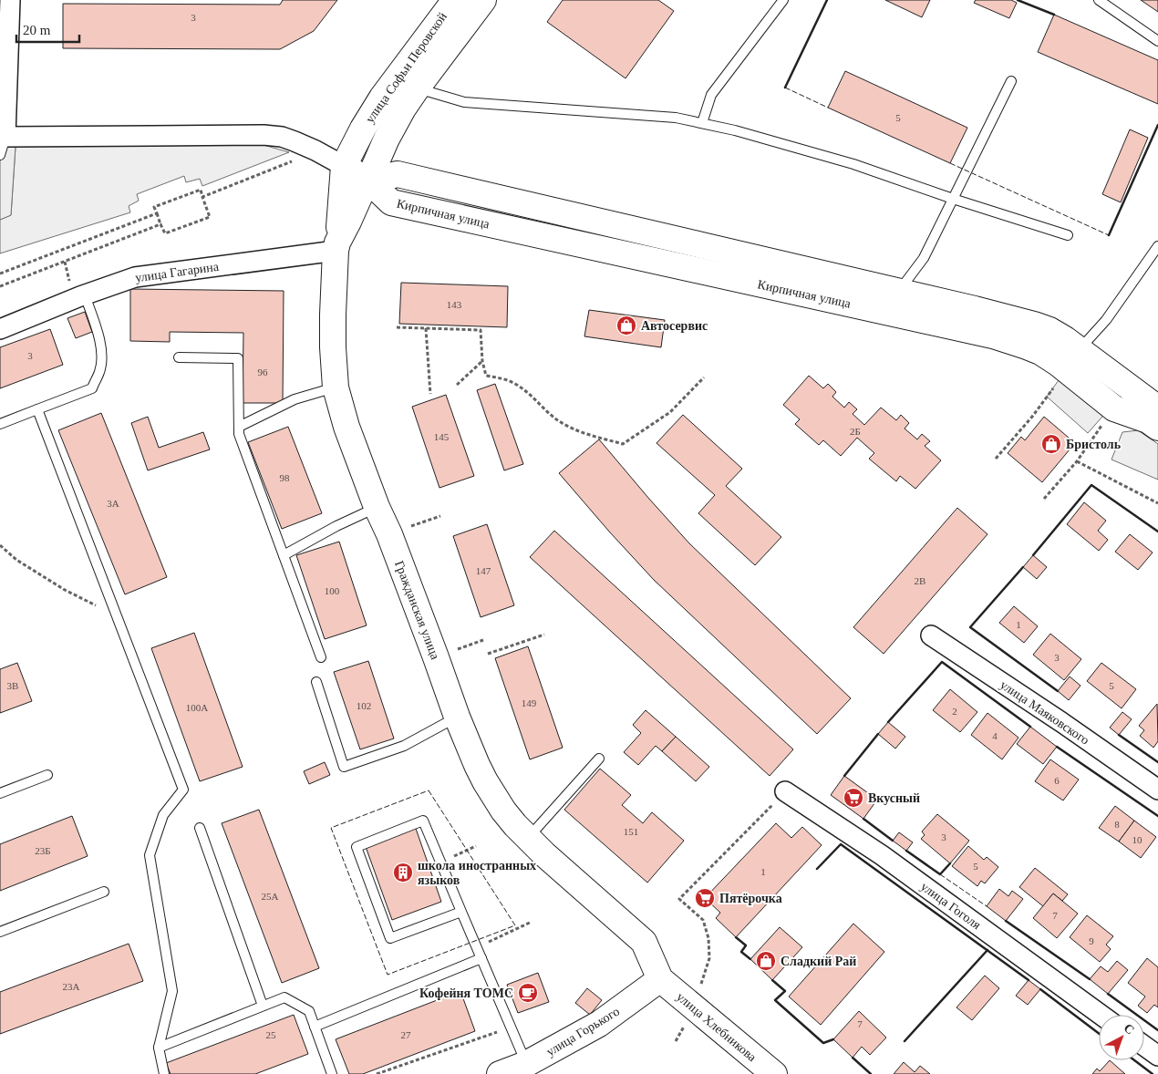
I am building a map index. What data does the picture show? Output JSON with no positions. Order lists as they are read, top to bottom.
{
  "streets": {
    "street": [
      "улица Софьи Перовской",
      "Кирпичная улица",
      "улица Гагарина",
      "Гражданская улица",
      "улица Маяковского",
      "улица Гоголя",
      "улица Хлебникова",
      "улица Горького"
    ]
  },
  "crossings": [
    ["улица Софьи Перовской", "Кирпичная улица"],
    ["улица Софьи Перовской", "улица Гагарина"],
    ["улица Софьи Перовской", "Гражданская улица"],
    ["Кирпичная улица", "Гражданская улица"],
    ["улица Гагарина", "Гражданская улица"],
    ["Гражданская улица", "улица Хлебникова"],
    ["Гражданская улица", "улица Горького"],
    ["улица Хлебникова", "улица Горького"]
  ],
  "places": {
    "shop": ["Автосервис", "Бристоль", "Сладкий Рай"],
    "supermarket": ["Вкусный", "Пятёрочка"],
    "building": ["школа иностранных языков"],
    "cafe": ["Кофейня ТОМС"]
  },
  "house_numbers": [
    "3",
    "5",
    "143",
    "3",
    "96",
    "2Б",
    "145",
    "98",
    "3А",
    "147",
    "2В",
    "100",
    "1",
    "3",
    "3В",
    "5",
    "149",
    "102",
    "100А",
    "2",
    "4",
    "6",
    "8",
    "151",
    "3",
    "10",
    "23Б",
    "5",
    "1",
    "25А",
    "7",
    "9",
    "23А",
    "7",
    "25",
    "27"
  ],
  "scale_bar": "20 m",
  "north": "top right"
}
